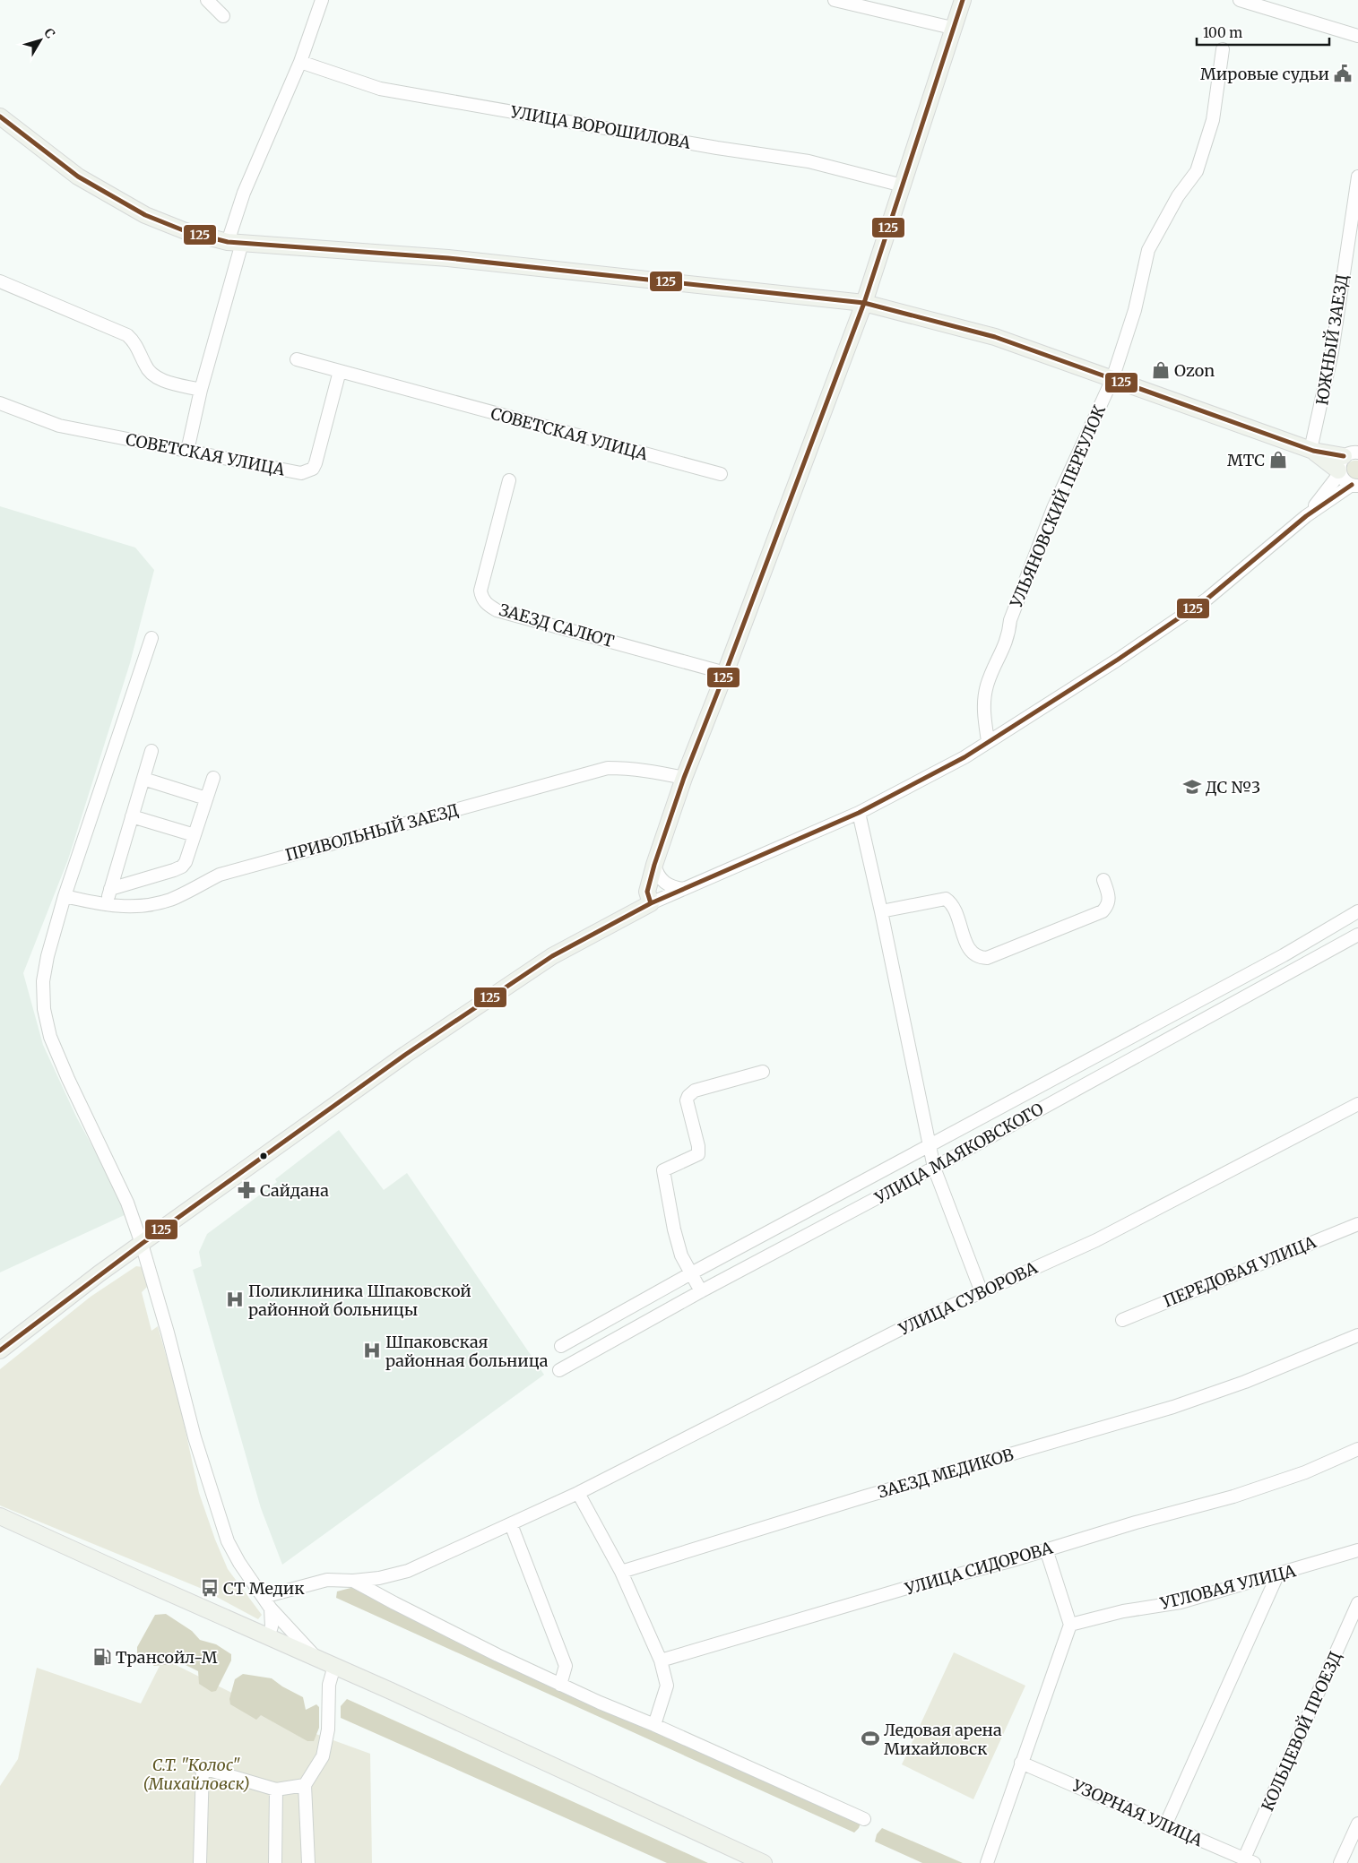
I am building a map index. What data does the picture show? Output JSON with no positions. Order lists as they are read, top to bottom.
{
  "streets": {
    "street": [
      "УЛИЦА ВОРОШИЛОВА",
      "ЮЖНЫЙ ЗАЕЗД",
      "СОВЕТСКАЯ УЛИЦА",
      "УЛЬЯНОВСКИЙ ПЕРЕУЛОК",
      "ЗАЕЗД САЛЮТ",
      "ПРИВОЛЬНЫЙ ЗАЕЗД",
      "УЛИЦА МАЯКОВСКОГО",
      "ПЕРЕДОВАЯ УЛИЦА",
      "УЛИЦА СУВОРОВА",
      "ЗАЕЗД МЕДИКОВ",
      "УЛИЦА СИДОРОВА",
      "УГЛОВАЯ УЛИЦА",
      "КОЛЬЦЕВОЙ ПРОЕЗД",
      "УЗОРНАЯ УЛИЦА"
    ]
  },
  "crossings": [
    ["КОЛЬЦЕВОЙ ПРОЕЗД", "УЗОРНАЯ УЛИЦА"]
  ],
  "parks": ["С.Т. \"Колос\" (Михайловск)"],
  "places": {
    "public building": ["Мировые судьи"],
    "shop": ["Ozon", "МТС"],
    "school or university": ["ДС №3"],
    "pharmacy": ["Сайдана"],
    "hospital": ["Поликлиника Шпаковской районной больницы", "Шпаковская районная больница"],
    "bus stop": ["СТ Медик"],
    "fuel station": ["Трансойл-М"],
    "sports": ["Ледовая арена Михайловск"]
  },
  "lines": ["transit line 125"],
  "scale_bar": "100 m",
  "north": "top right"
}
